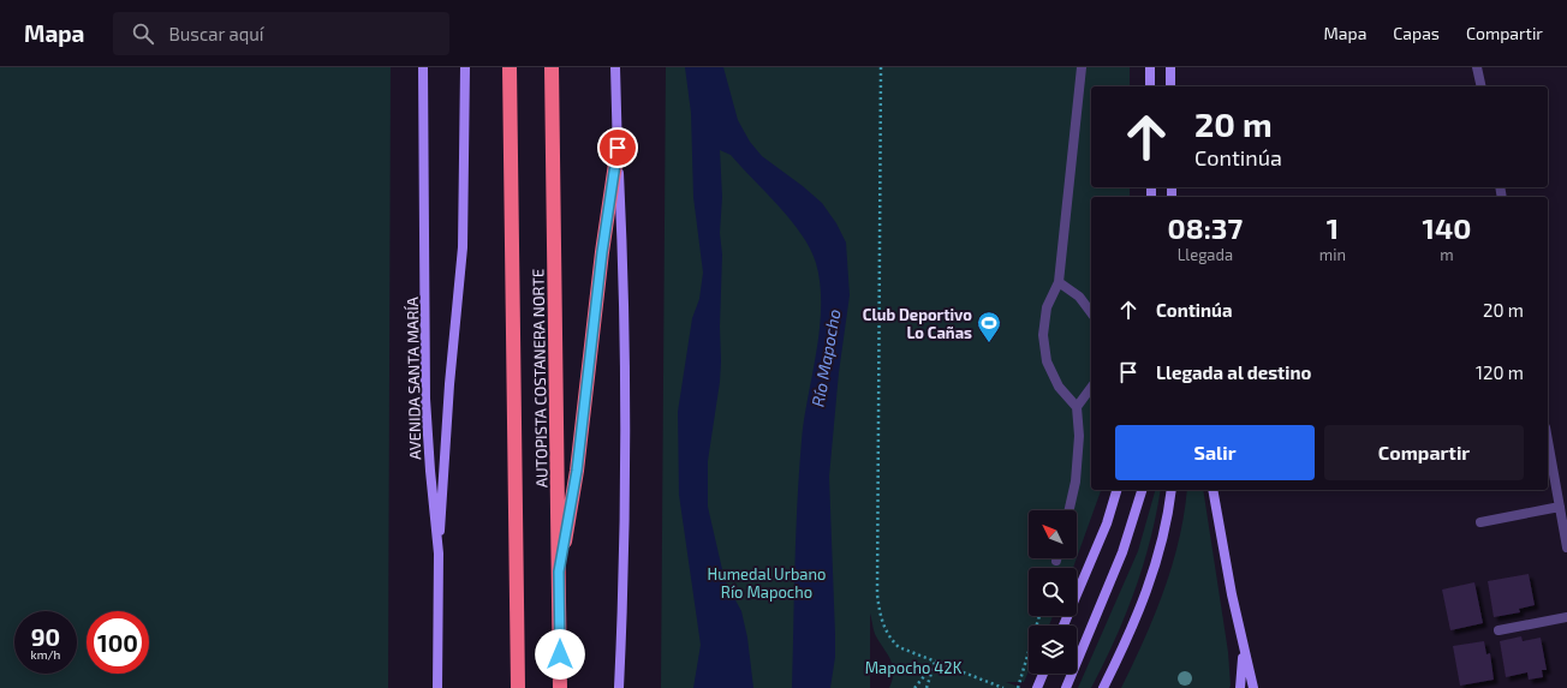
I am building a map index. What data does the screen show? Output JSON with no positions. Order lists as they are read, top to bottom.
{
  "streets": {
    "highway": ["AUTOPISTA COSTANERA NORTE"],
    "main road": ["AVENIDA SANTA MARÍA"]
  },
  "water": ["Río Mapocho"],
  "parks": ["Humedal Urbano Río Mapocho", "Mapocho 42K"],
  "places": {
    "sports": ["Club Deportivo Lo Cañas"]
  },
  "north": "top left",
  "page": {
    "header": "Mapa",
    "search": "Buscar aquí",
    "nav": ["Mapa", "Capas", "Compartir"],
    "turn": ["20 m", "Continúa"],
    "eta": [
      "08:37",
      "Llegada",
      "1",
      "min",
      "140",
      "m"
    ],
    "list": [
      {
        "name": "Continúa",
        "value": "20 m"
      },
      {
        "name": "Llegada al destino",
        "value": "120 m"
      }
    ],
    "buttons": ["Salir", "Compartir"],
    "speed": "90 km/h",
    "limit": "100"
  }
}
